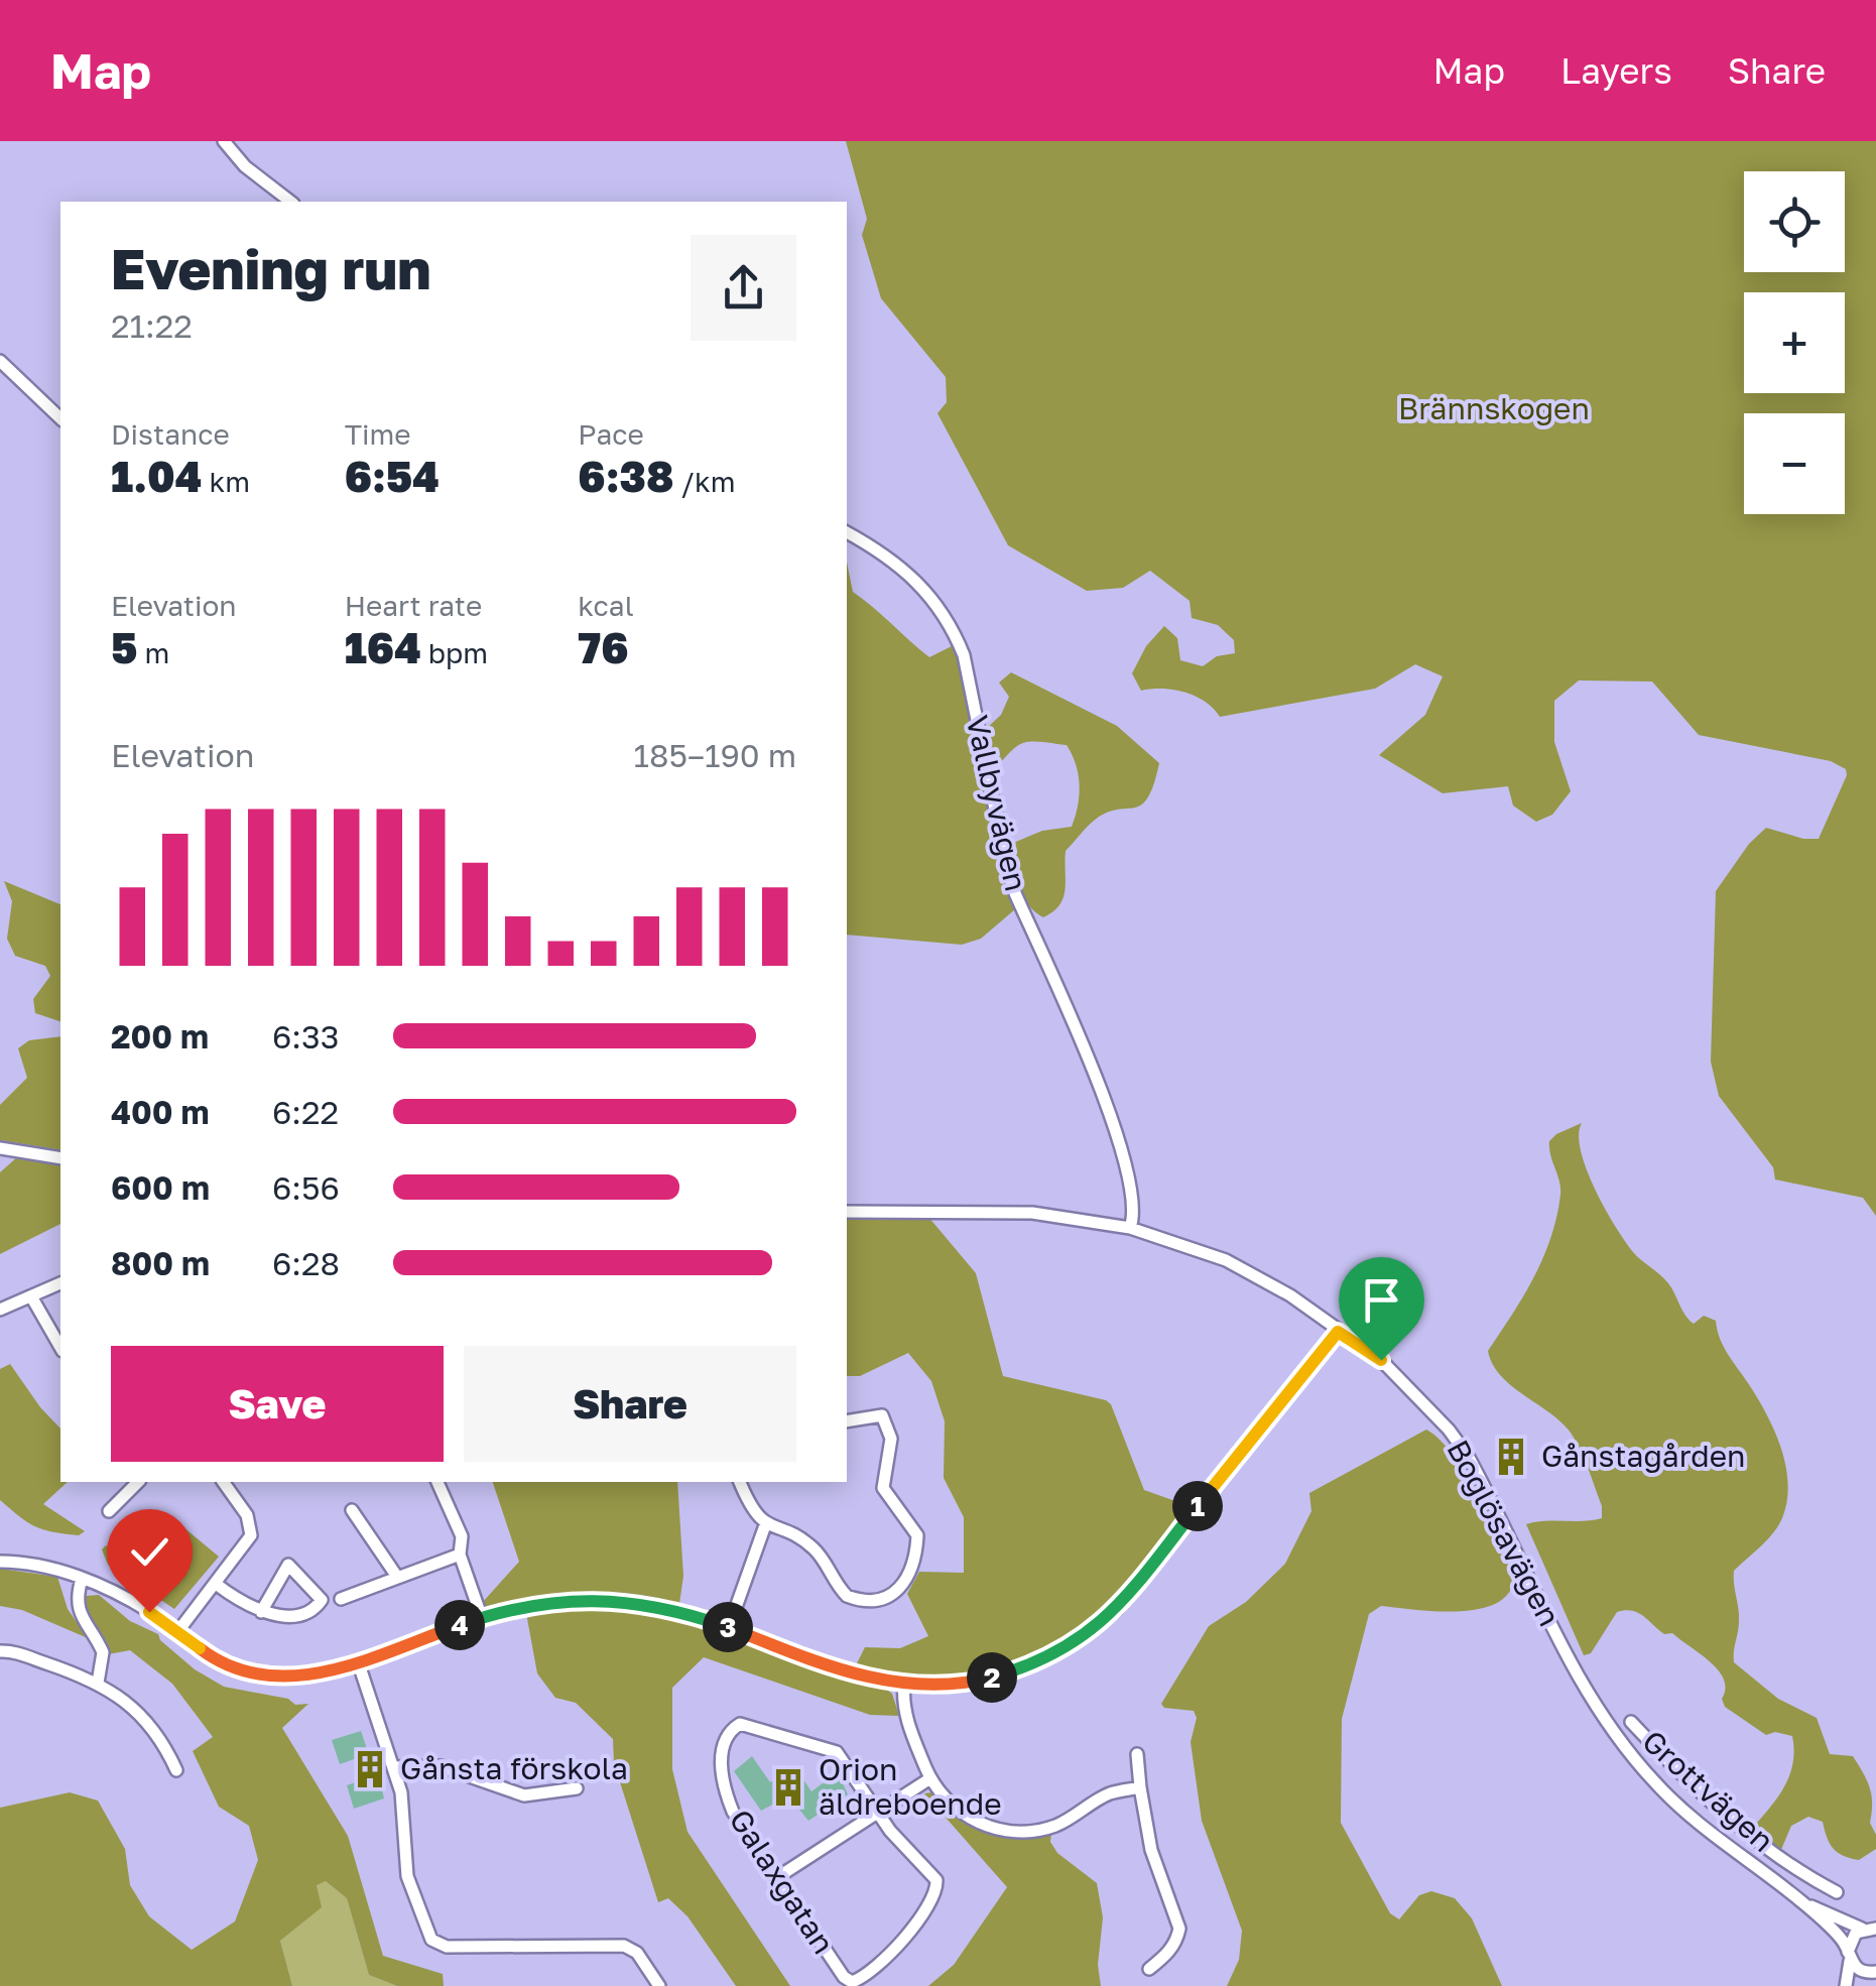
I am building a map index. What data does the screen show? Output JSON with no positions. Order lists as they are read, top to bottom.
{
  "streets": {
    "street": [
      "Vallbyvägen",
      "Boglösavägen",
      "Grottvägen",
      "Galaxgatan"
    ]
  },
  "crossings": [
    ["Vallbyvägen", "Boglösavägen"]
  ],
  "parks": ["Brännskogen"],
  "places": {
    "building": ["Gånstagården", "Gånsta förskola", "Orion äldreboende"]
  },
  "page": {
    "header": "Map",
    "nav": ["Map", "Layers", "Share"],
    "map_buttons": ["+", "−"],
    "heading": ["Evening run", "21:22"],
    "stats": [
      ["Distance", "1.04 km"],
      ["Time", "6:54"],
      ["Pace", "6:38 /km"],
      ["Elevation", "5 m"],
      ["Heart rate", "164 bpm"],
      ["kcal", "76"]
    ],
    "chart": ["Elevation", "185–190 m"],
    "list": [
      {
        "name": "200 m",
        "note": "6:33"
      },
      {
        "name": "400 m",
        "note": "6:22"
      },
      {
        "name": "600 m",
        "note": "6:56"
      },
      {
        "name": "800 m",
        "note": "6:28"
      }
    ],
    "buttons": ["Save", "Share"],
    "pins": [
      "1",
      "4",
      "3",
      "2"
    ]
  }
}
